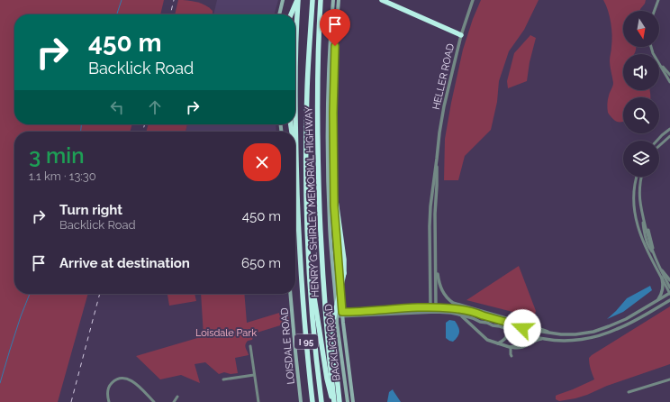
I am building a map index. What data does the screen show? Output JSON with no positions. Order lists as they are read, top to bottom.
{
  "streets": {
    "highway": ["HENRY G. SHIRLEY MEMORIAL HIGHWAY", "I 95"],
    "main road": ["BACKLICK ROAD", "LOISDALE ROAD"],
    "street": ["HELLER ROAD"]
  },
  "parks": ["Loisdale Park"],
  "north": "bottom",
  "page": {
    "turn": ["450 m", "Backlick Road"],
    "heading": ["3 min", "1.1 km · 13:30"],
    "list": [
      {
        "name": "Turn right",
        "note": "Backlick Road",
        "value": "450 m"
      },
      {
        "name": "Arrive at destination",
        "value": "650 m"
      }
    ]
  }
}
